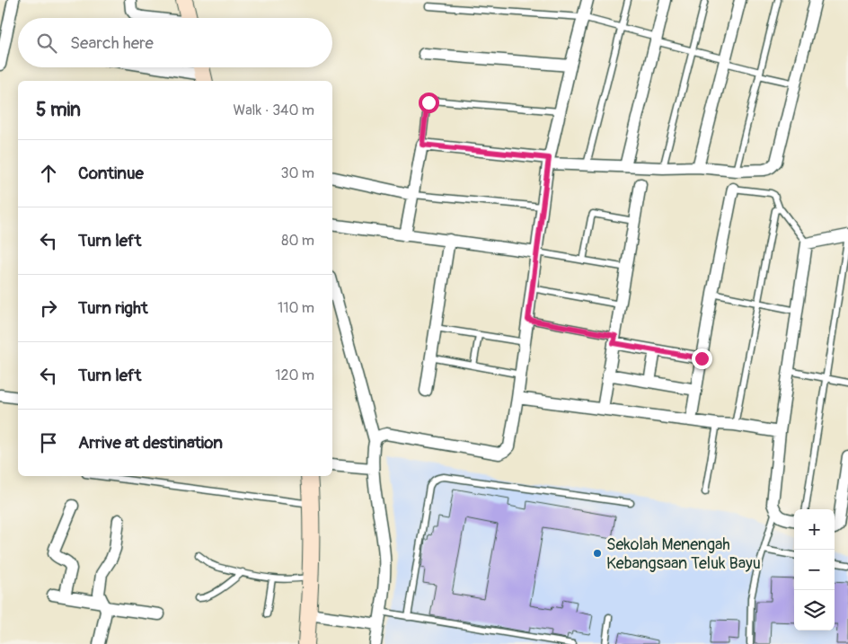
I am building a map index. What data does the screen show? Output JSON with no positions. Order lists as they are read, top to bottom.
{
  "places": ["Sekolah Menengah Kebangsaan Teluk Bayu"],
  "page": {
    "search": "Search here",
    "heading": ["5 min", "Walk · 340 m"],
    "list": [
      ["Continue", "30 m"],
      ["Turn left", "80 m"],
      ["Turn right", "110 m"],
      ["Turn left", "120 m"],
      "Arrive at destination"
    ],
    "map_buttons": ["+", "−"]
  }
}
